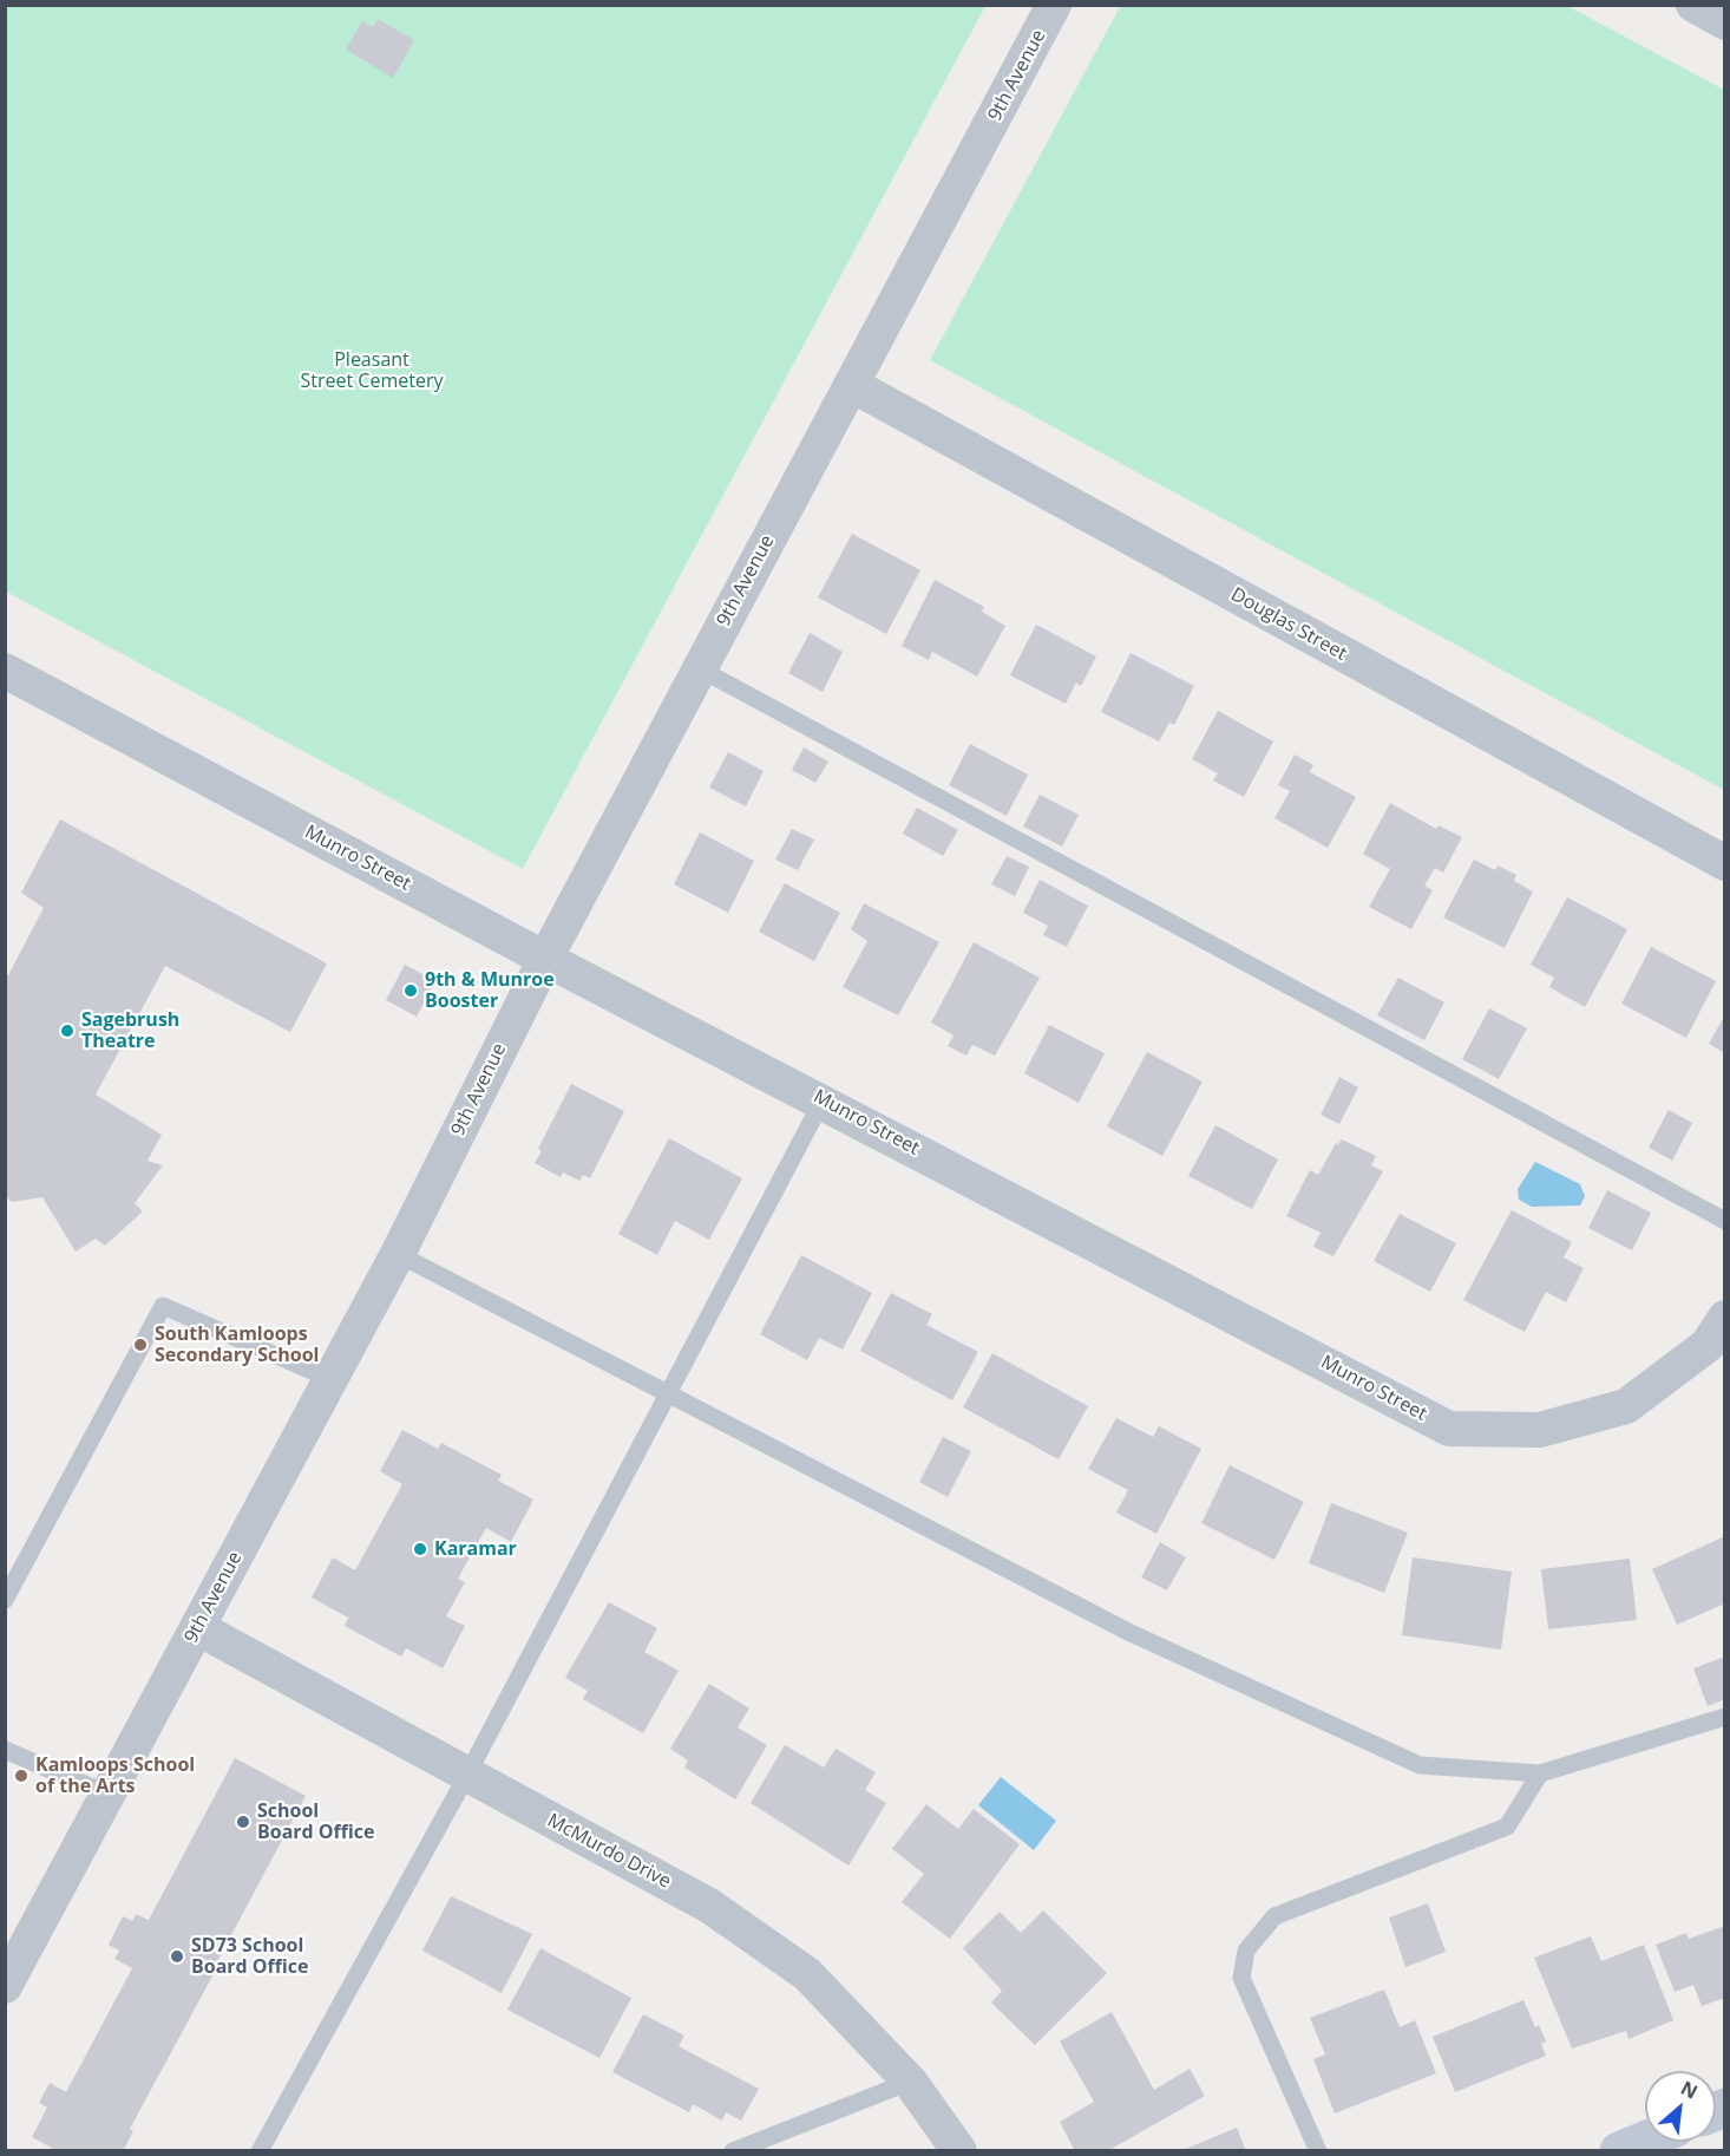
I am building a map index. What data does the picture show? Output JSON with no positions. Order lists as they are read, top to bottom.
{
  "streets": {
    "street": [
      "9th Avenue",
      "Douglas Street",
      "Munro Street",
      "McMurdo Drive"
    ]
  },
  "crossings": [
    ["9th Avenue", "Douglas Street"],
    ["9th Avenue", "Munro Street"],
    ["9th Avenue", "McMurdo Drive"]
  ],
  "parks": ["Pleasant Street Cemetery"],
  "places": [
    "9th & Munroe Booster",
    "Sagebrush Theatre",
    "South Kamloops Secondary School",
    "Karamar",
    "Kamloops School of the Arts",
    "School Board Office",
    "SD73 School Board Office"
  ],
  "north": "top right"
}
